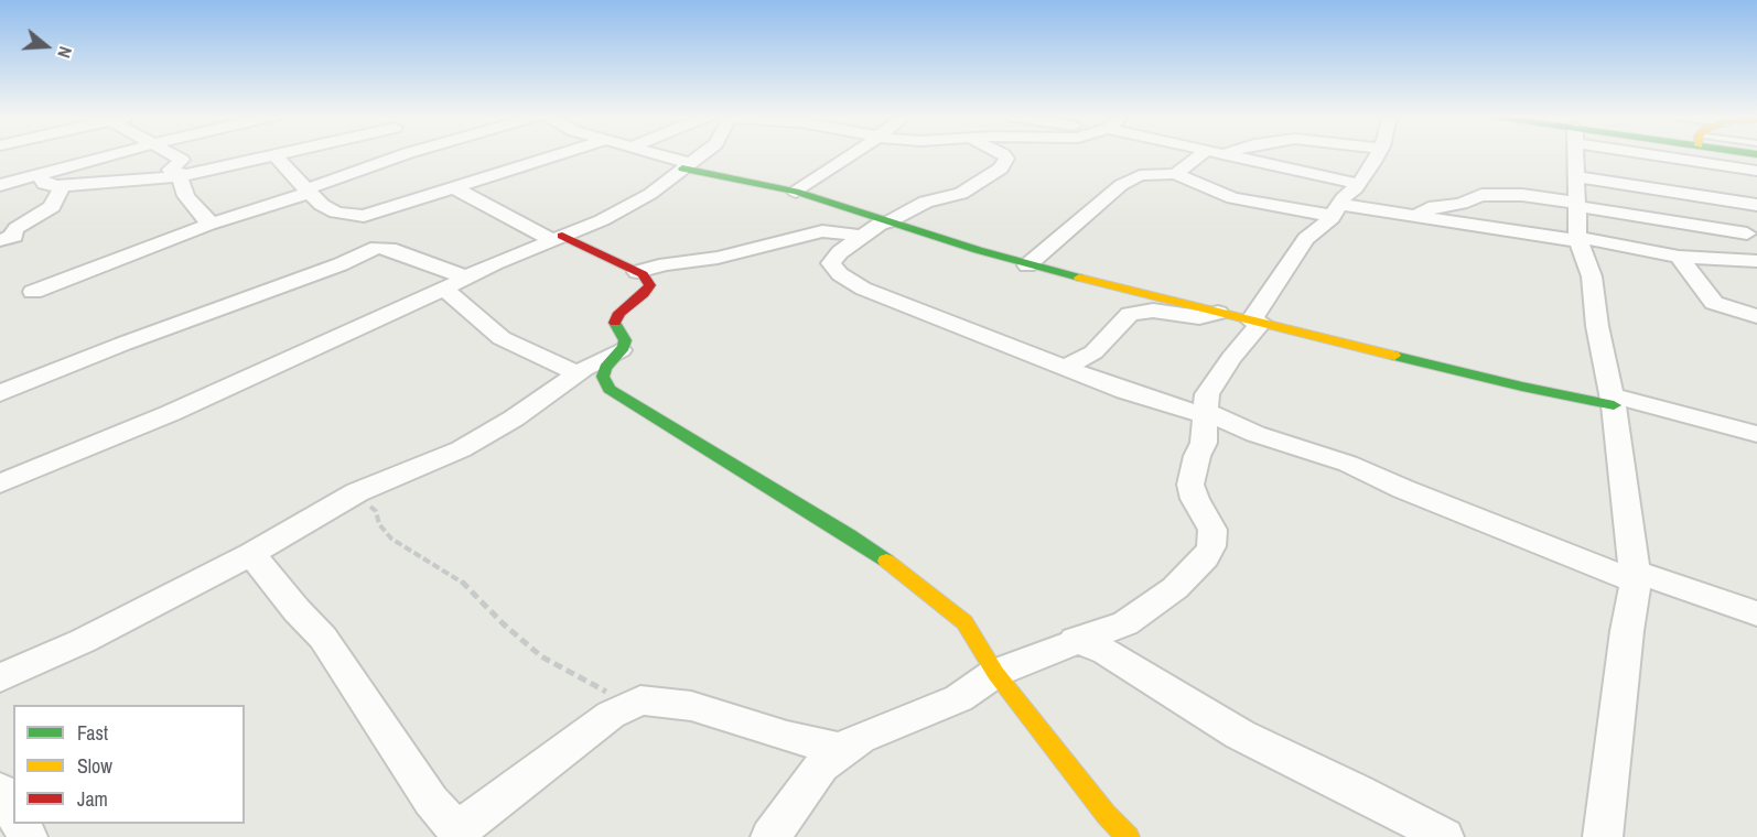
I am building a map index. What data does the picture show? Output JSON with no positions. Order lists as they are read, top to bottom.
{
  "legend": ["Fast", "Slow", "Jam"],
  "north": "right"
}
